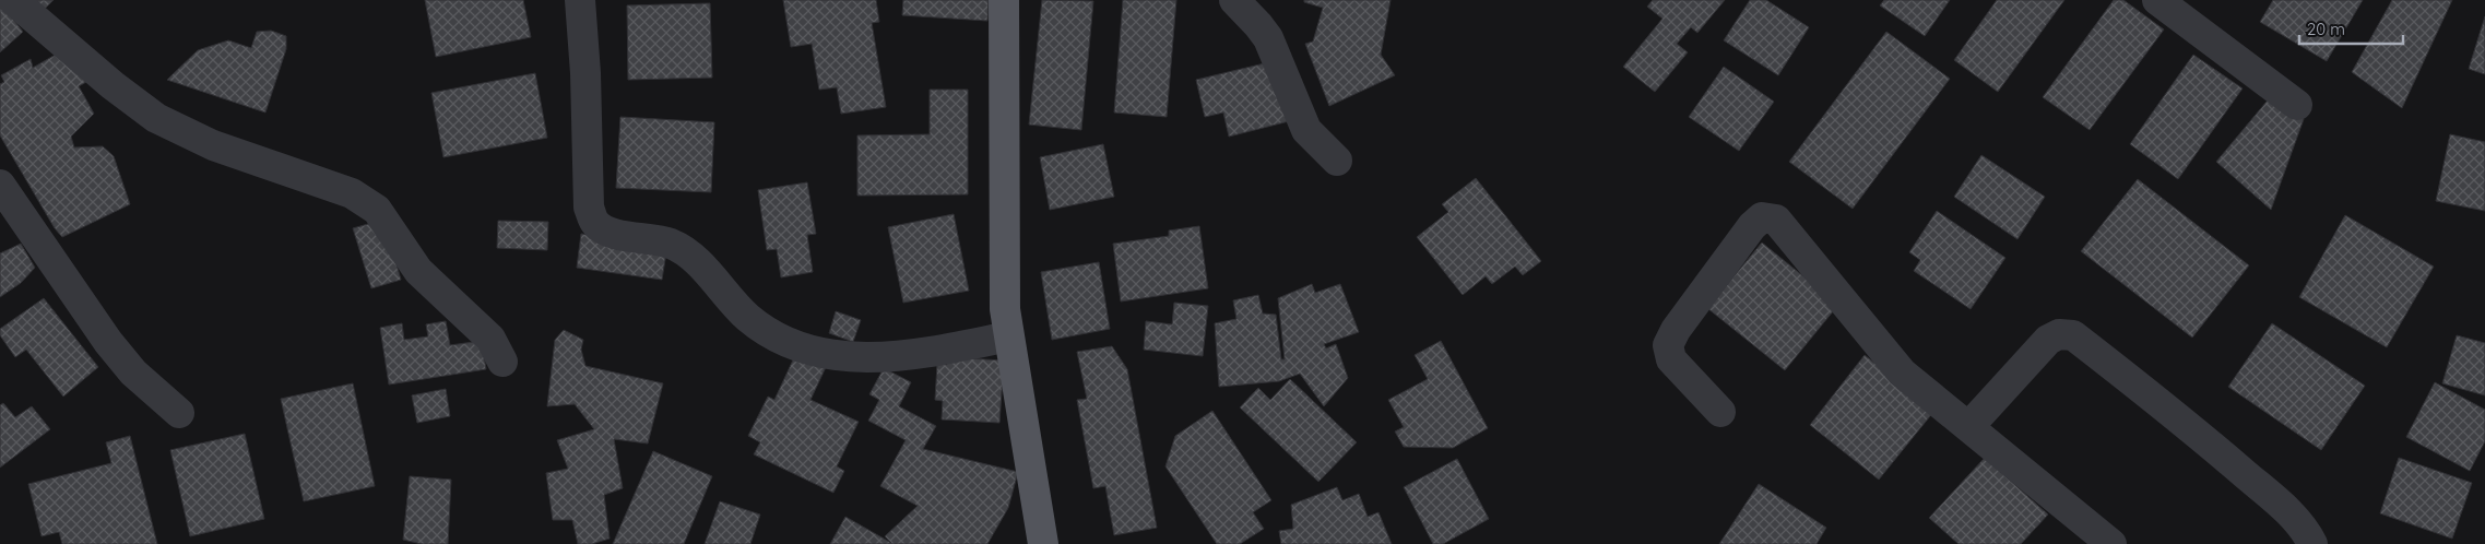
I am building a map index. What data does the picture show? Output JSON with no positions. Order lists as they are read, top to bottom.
{
  "scale_bar": "20 m"
}
